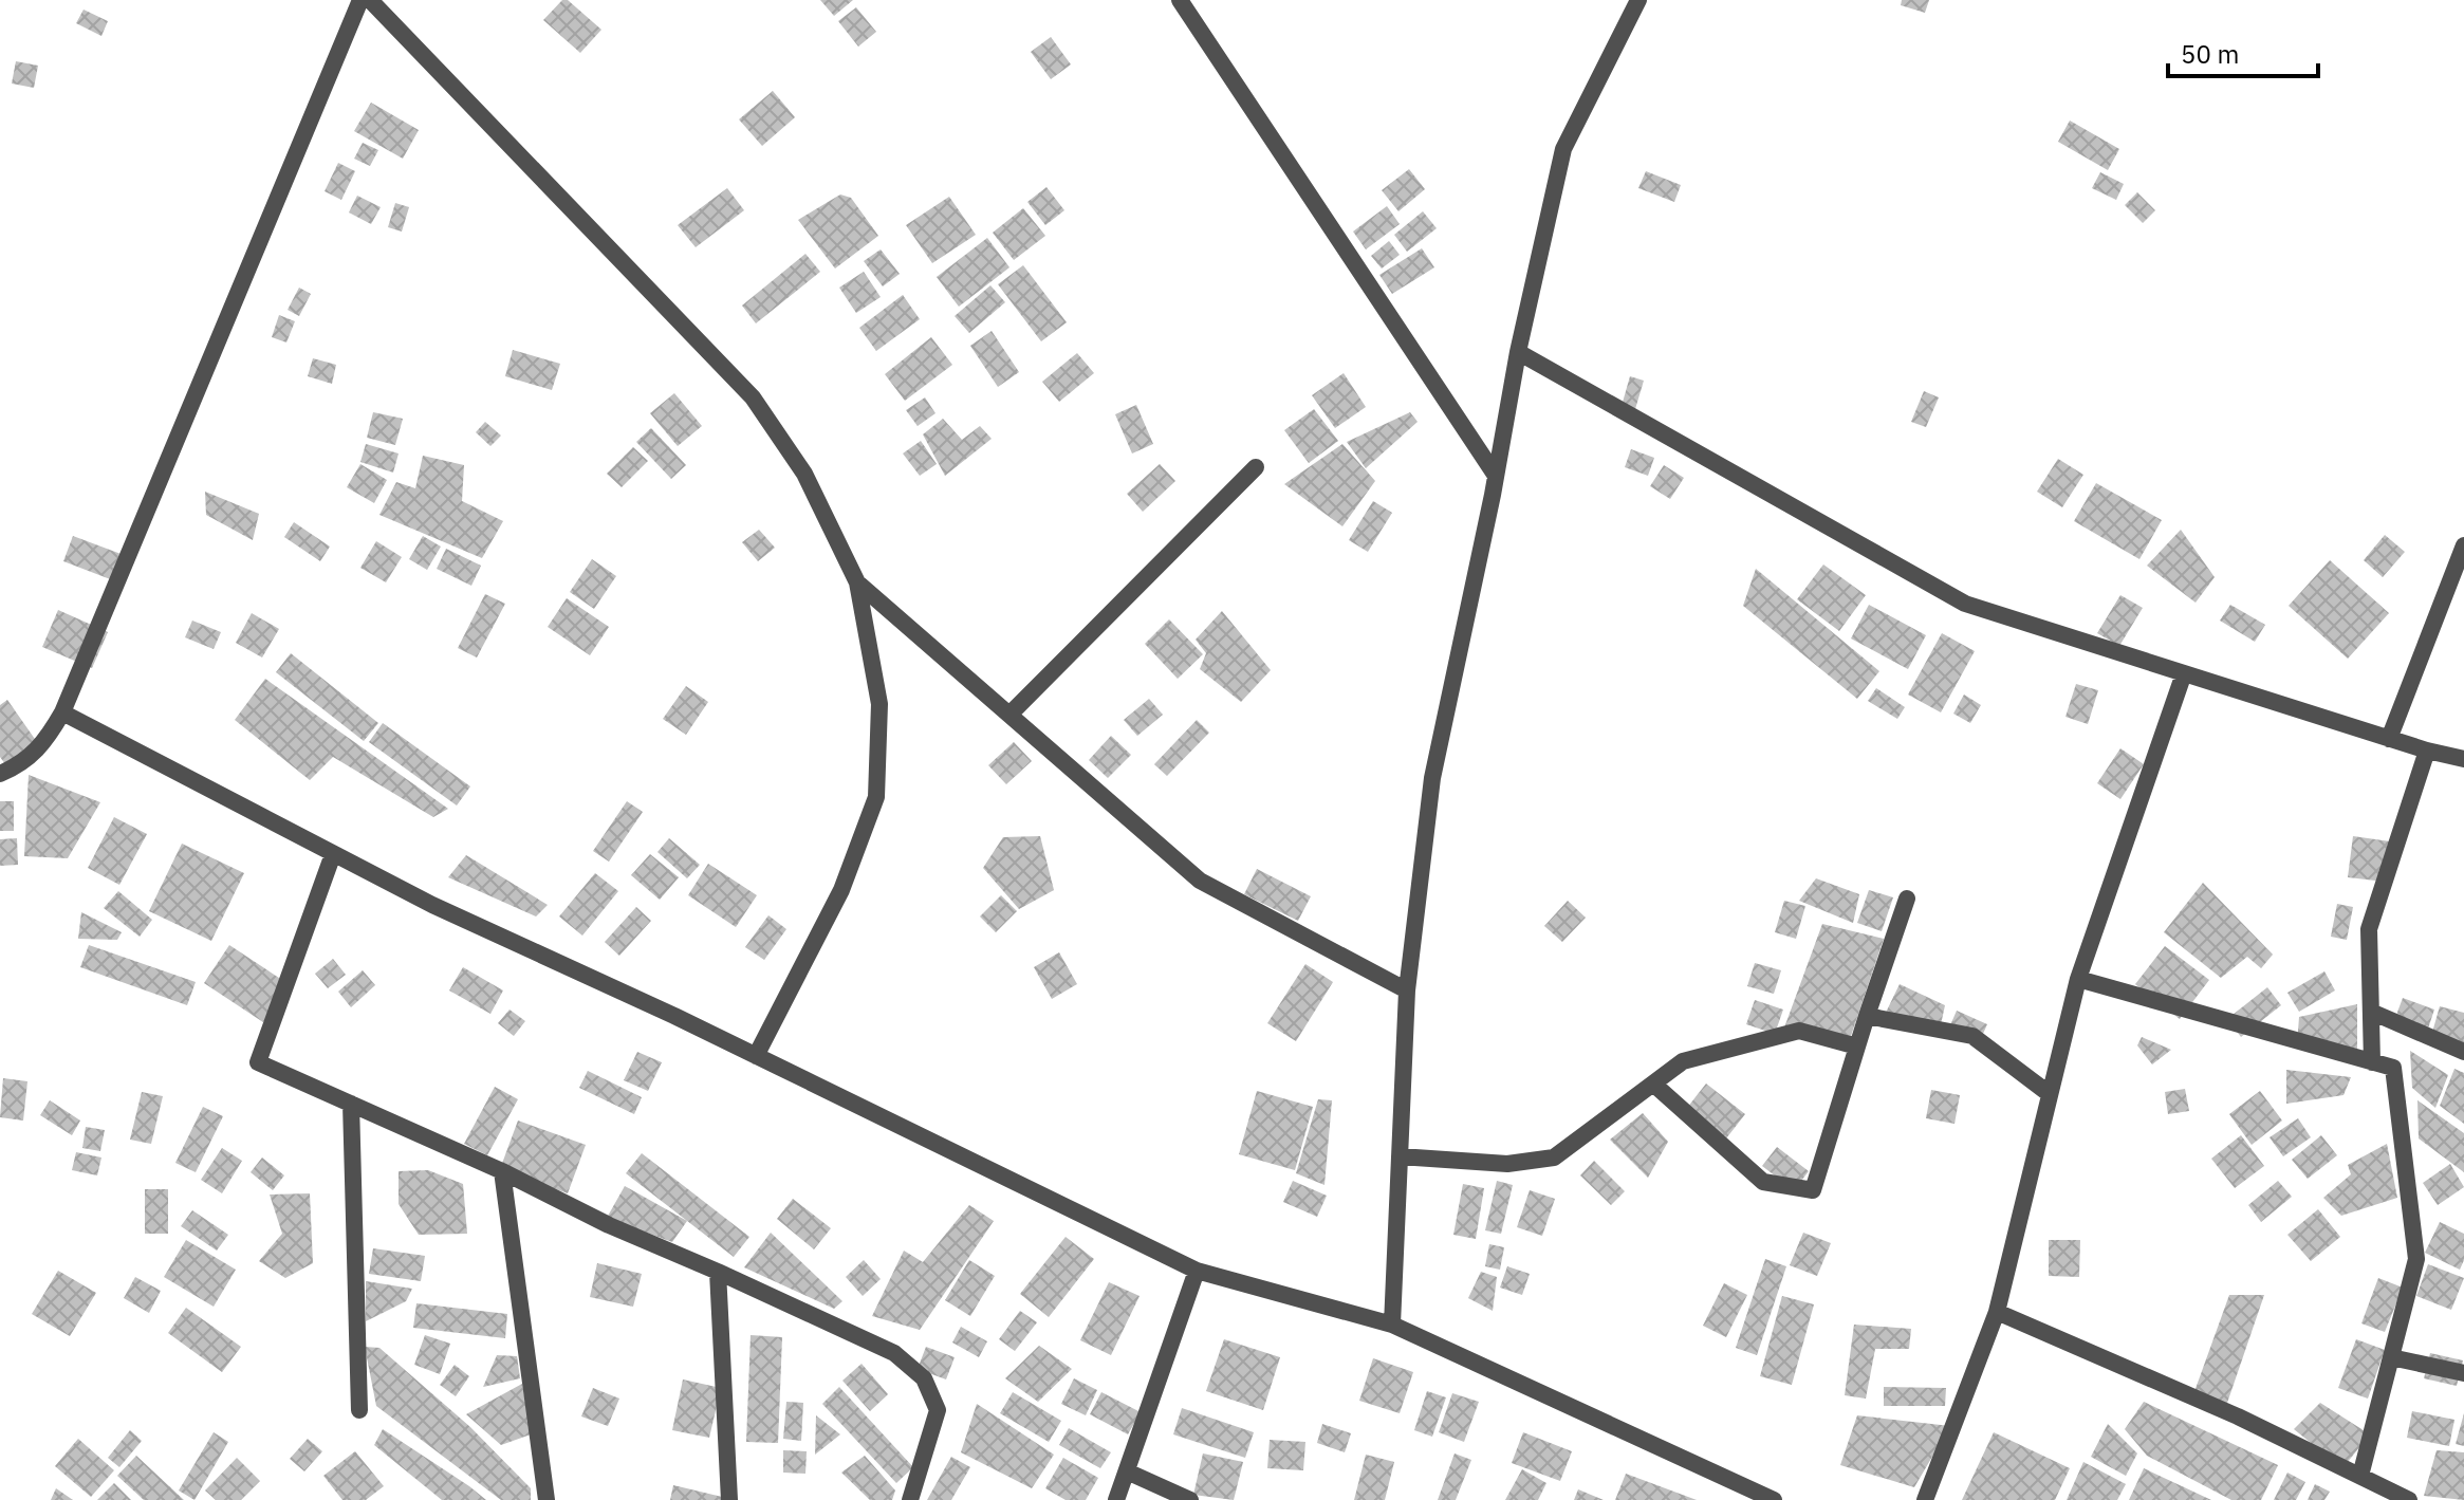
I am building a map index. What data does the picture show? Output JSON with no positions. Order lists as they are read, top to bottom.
{
  "scale_bar": "50 m"
}
